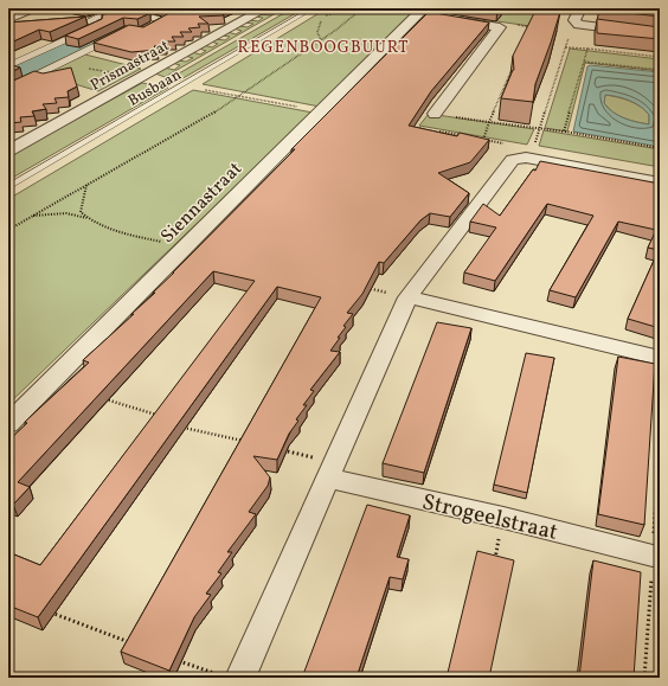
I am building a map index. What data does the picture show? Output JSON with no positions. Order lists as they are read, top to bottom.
{
  "streets": {
    "street": ["Prismastraat", "Siennastraat", "Strogeelstraat"],
    "lane": ["Busbaan"]
  },
  "districts": ["REGENBOOGBUURT"]
}
